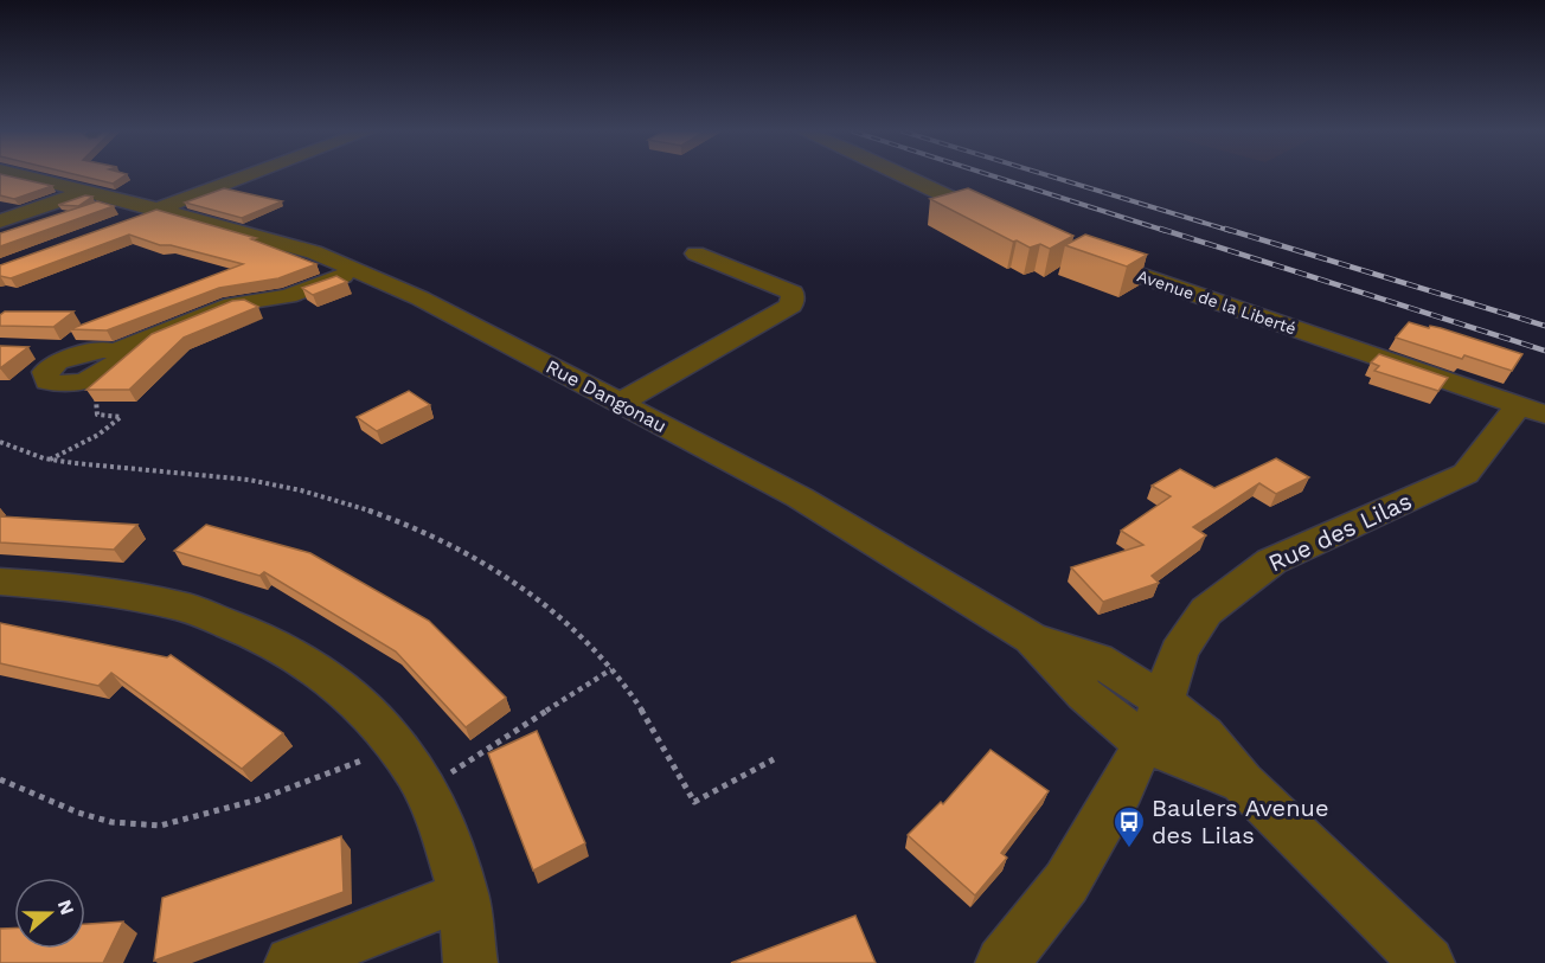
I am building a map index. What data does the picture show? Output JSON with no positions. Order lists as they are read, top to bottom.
{
  "streets": {
    "street": ["Avenue de la Liberté", "Rue Dangonau", "Rue des Lilas"]
  },
  "crossings": [
    ["Avenue de la Liberté", "Rue des Lilas"],
    ["Rue Dangonau", "Rue des Lilas"]
  ],
  "places": {
    "bus stop": ["Baulers Avenue des Lilas"]
  },
  "north": "right"
}
